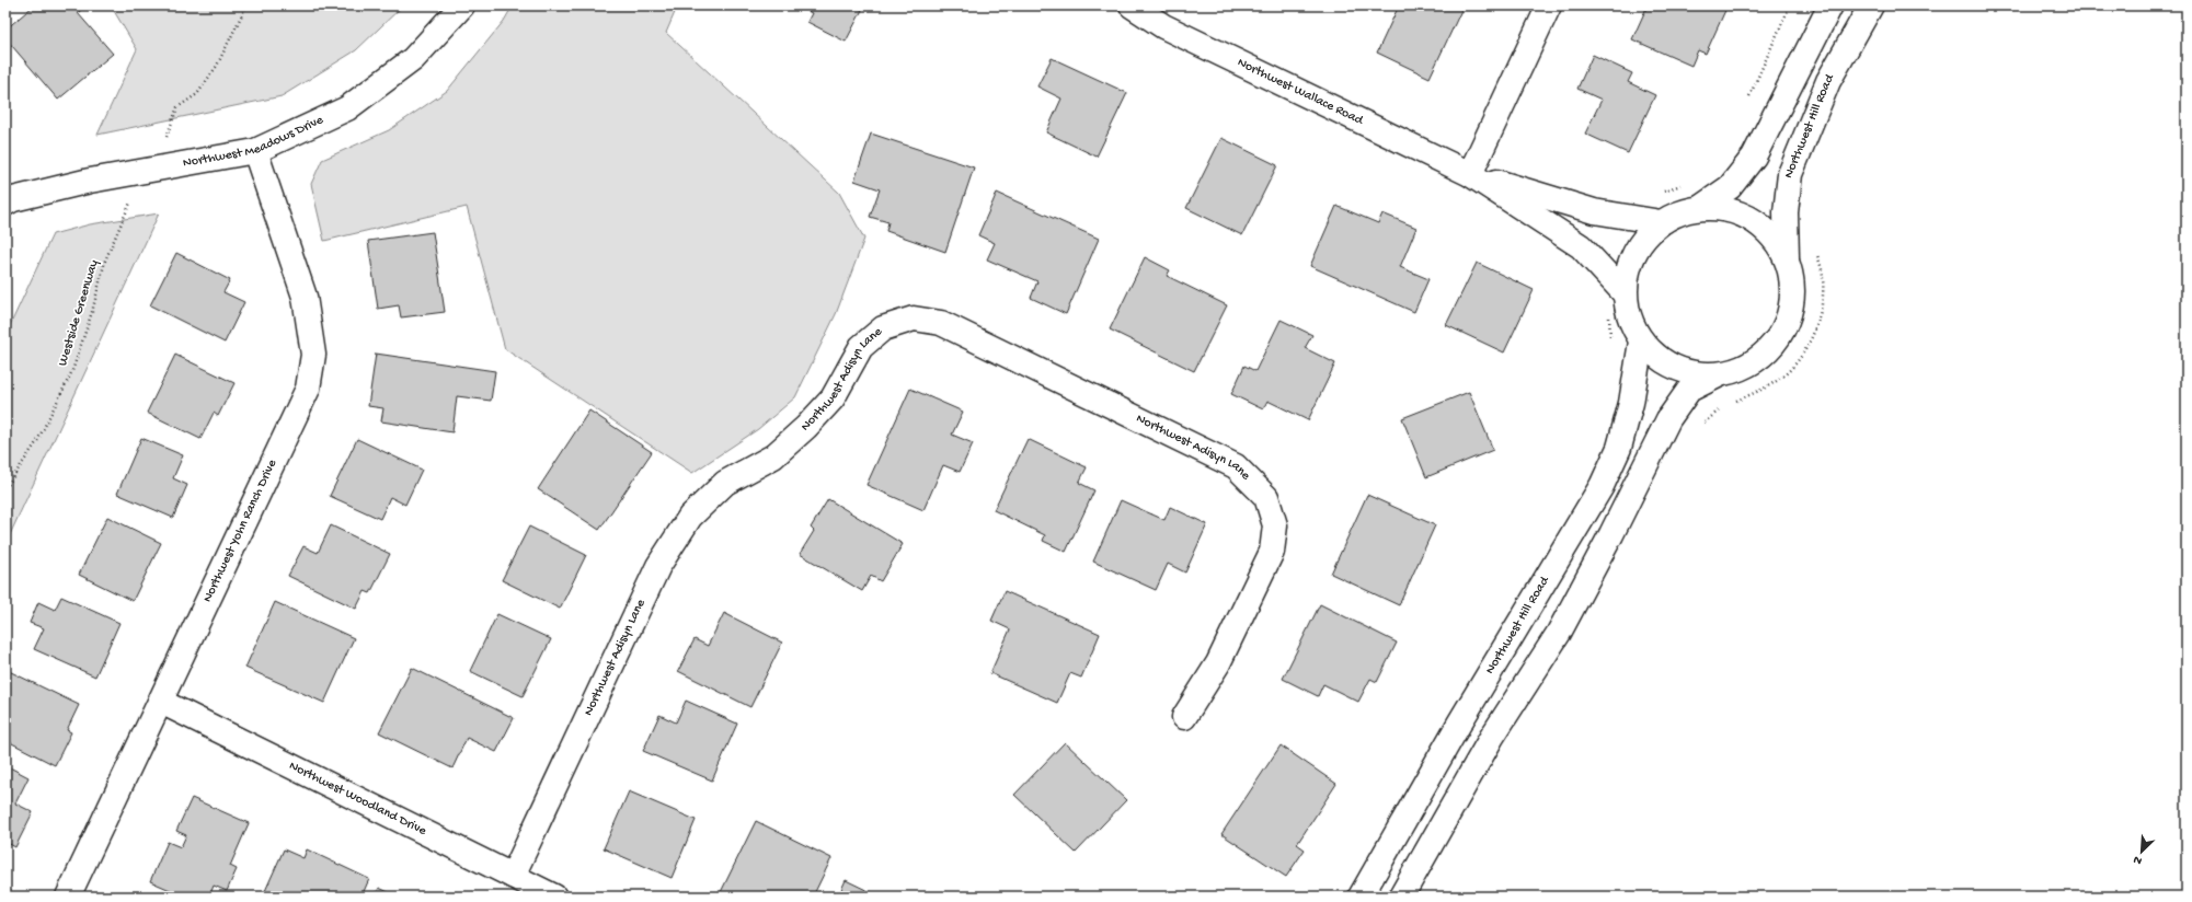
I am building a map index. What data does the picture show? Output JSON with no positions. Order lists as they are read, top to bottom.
{
  "streets": {
    "street": [
      "Northwest Wallace Road",
      "Northwest Hill Road",
      "Northwest Meadows Drive",
      "Northwest Adisyn Lane",
      "Northwest Yohn Ranch Drive",
      "Northwest Woodland Drive"
    ],
    "path": ["Westside Greenway"]
  },
  "crossings": [
    ["Northwest Meadows Drive", "Northwest Yohn Ranch Drive"],
    ["Northwest Adisyn Lane", "Northwest Woodland Drive"],
    ["Northwest Yohn Ranch Drive", "Northwest Woodland Drive"]
  ],
  "north": "bottom left"
}
